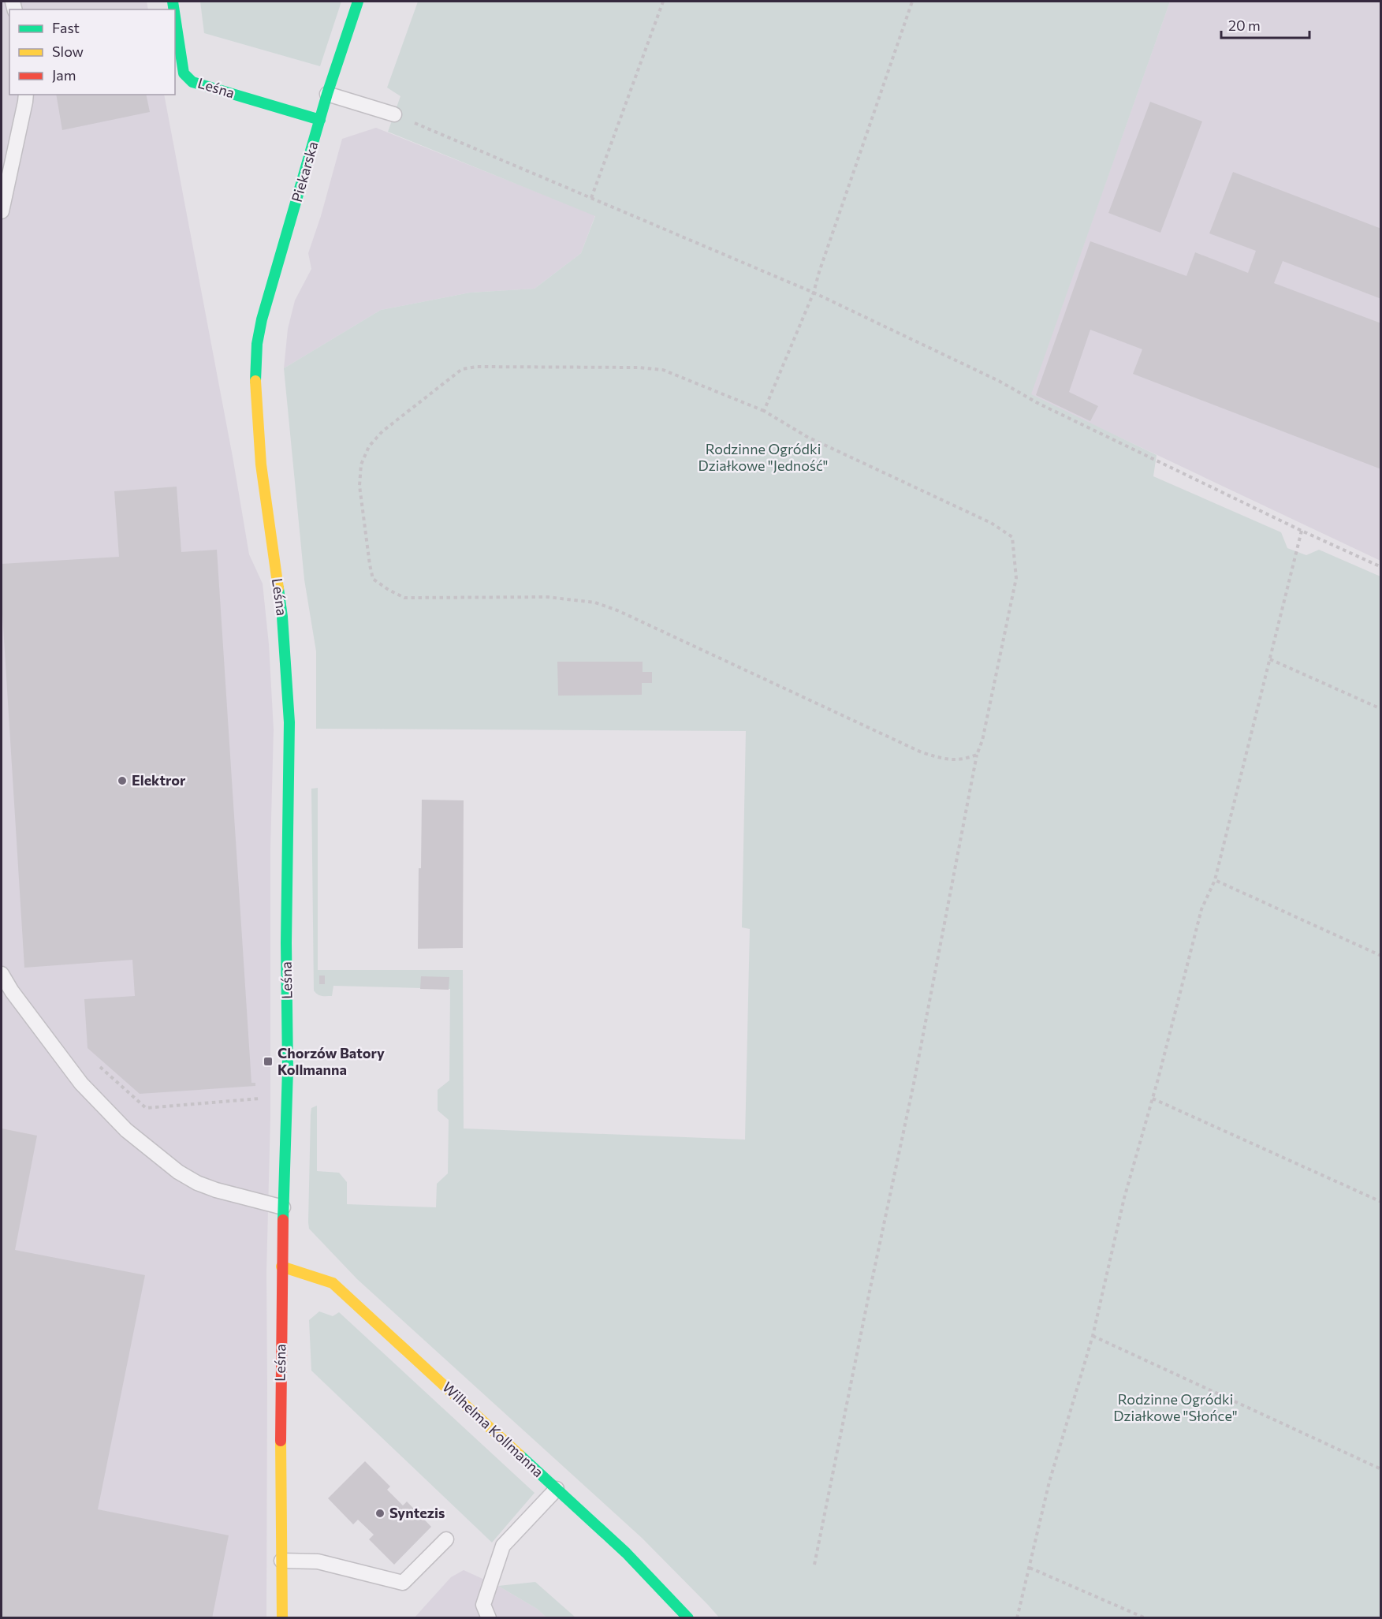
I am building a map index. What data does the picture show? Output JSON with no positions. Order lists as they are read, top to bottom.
{
  "streets": {
    "street": ["Leśna", "Piekarska", "Wilhelma Kollmanna"]
  },
  "crossings": [
    ["Leśna", "Piekarska"],
    ["Leśna", "Wilhelma Kollmanna"]
  ],
  "parks": ["Rodzinne Ogródki Działkowe \"Jedność\"", "Rodzinne Ogródki Działkowe \"Słońce\""],
  "places": {
    "other": ["Elektror", "Syntezis"],
    "transit": ["Chorzów Batory Kollmanna"]
  },
  "legend": ["Fast", "Slow", "Jam"],
  "scale_bar": "20 m"
}
